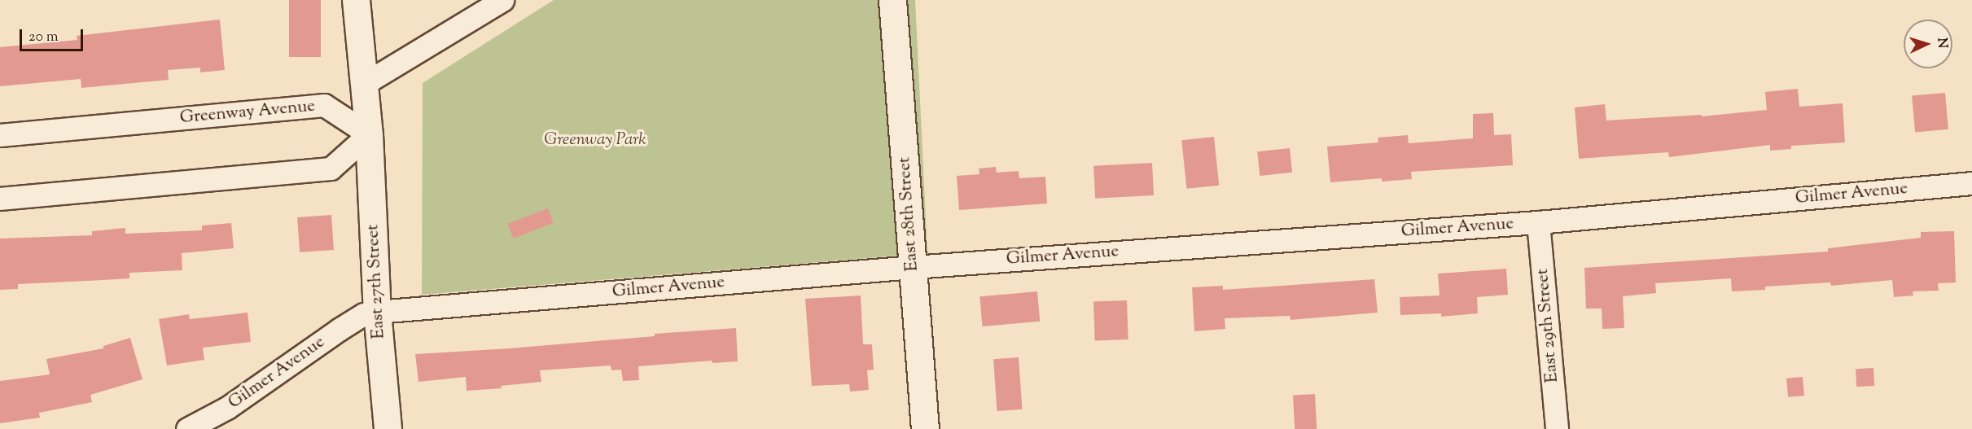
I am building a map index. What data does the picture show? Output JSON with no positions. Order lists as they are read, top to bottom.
{
  "streets": {
    "street": [
      "Greenway Avenue",
      "Gilmer Avenue",
      "East 28th Street",
      "East 27th Street",
      "East 29th Street"
    ]
  },
  "crossings": [
    ["Greenway Avenue", "East 27th Street"],
    ["Gilmer Avenue", "East 28th Street"],
    ["Gilmer Avenue", "East 27th Street"],
    ["Gilmer Avenue", "East 29th Street"]
  ],
  "parks": ["Greenway Park"],
  "scale_bar": "20 m",
  "north": "right"
}
